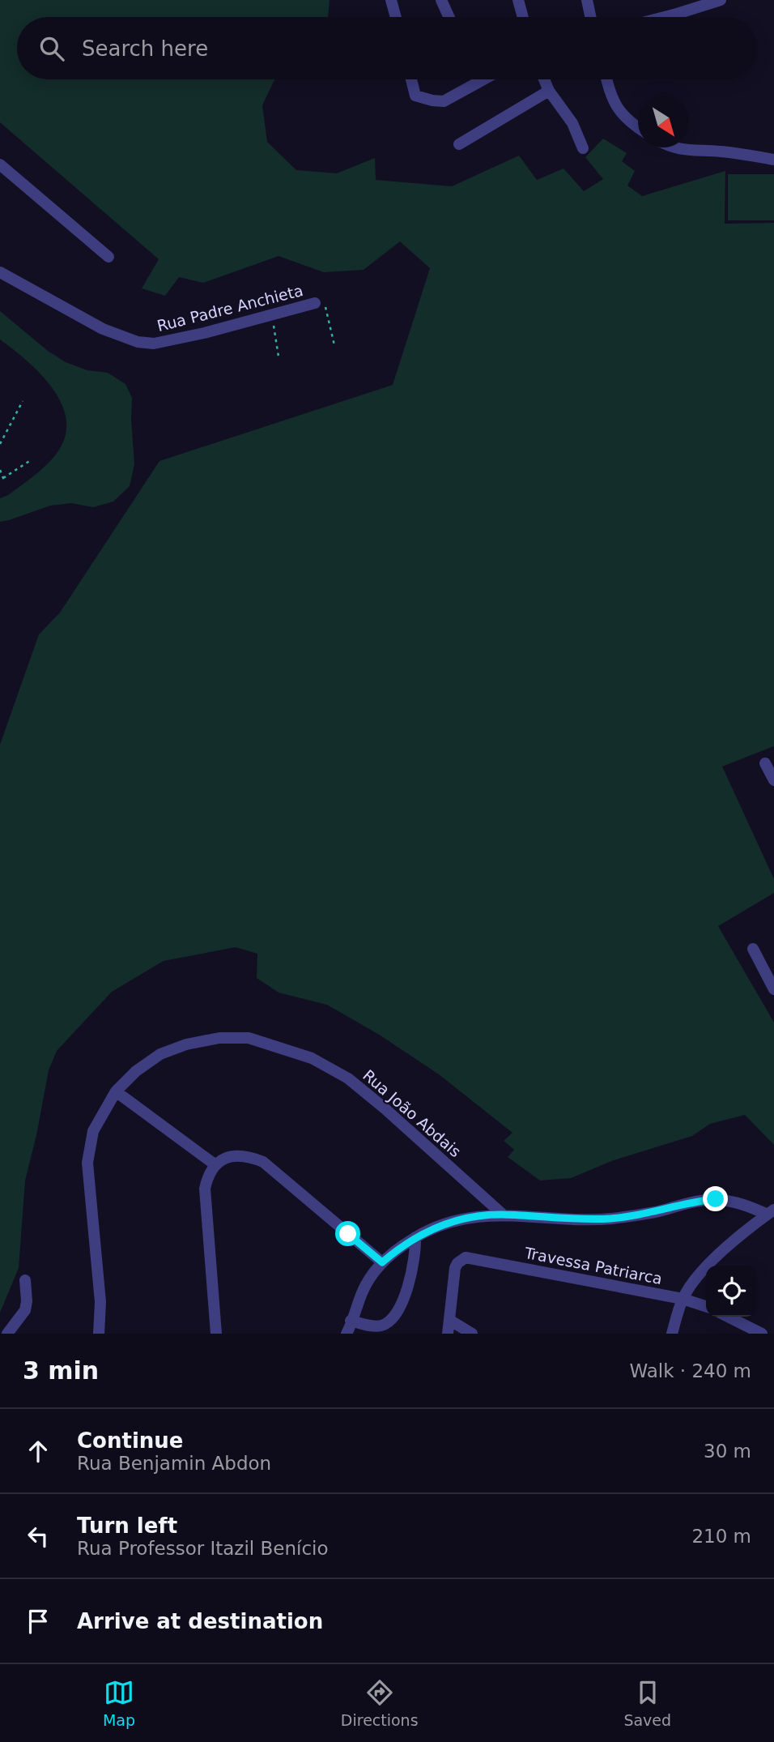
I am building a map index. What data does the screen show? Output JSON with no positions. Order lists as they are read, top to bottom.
{
  "streets": {
    "street": ["Rua Padre Anchieta", "Rua João Abdais", "Travessa Patriarca"]
  },
  "north": "bottom right",
  "page": {
    "search": "Search here",
    "heading": ["3 min", "Walk · 240 m"],
    "list": [
      ["Continue", "Rua Benjamin Abdon", "30 m"],
      ["Turn left", "Rua Professor Itazil Benício", "210 m"],
      "Arrive at destination"
    ],
    "nav": ["Map", "Directions", "Saved"]
  }
}
